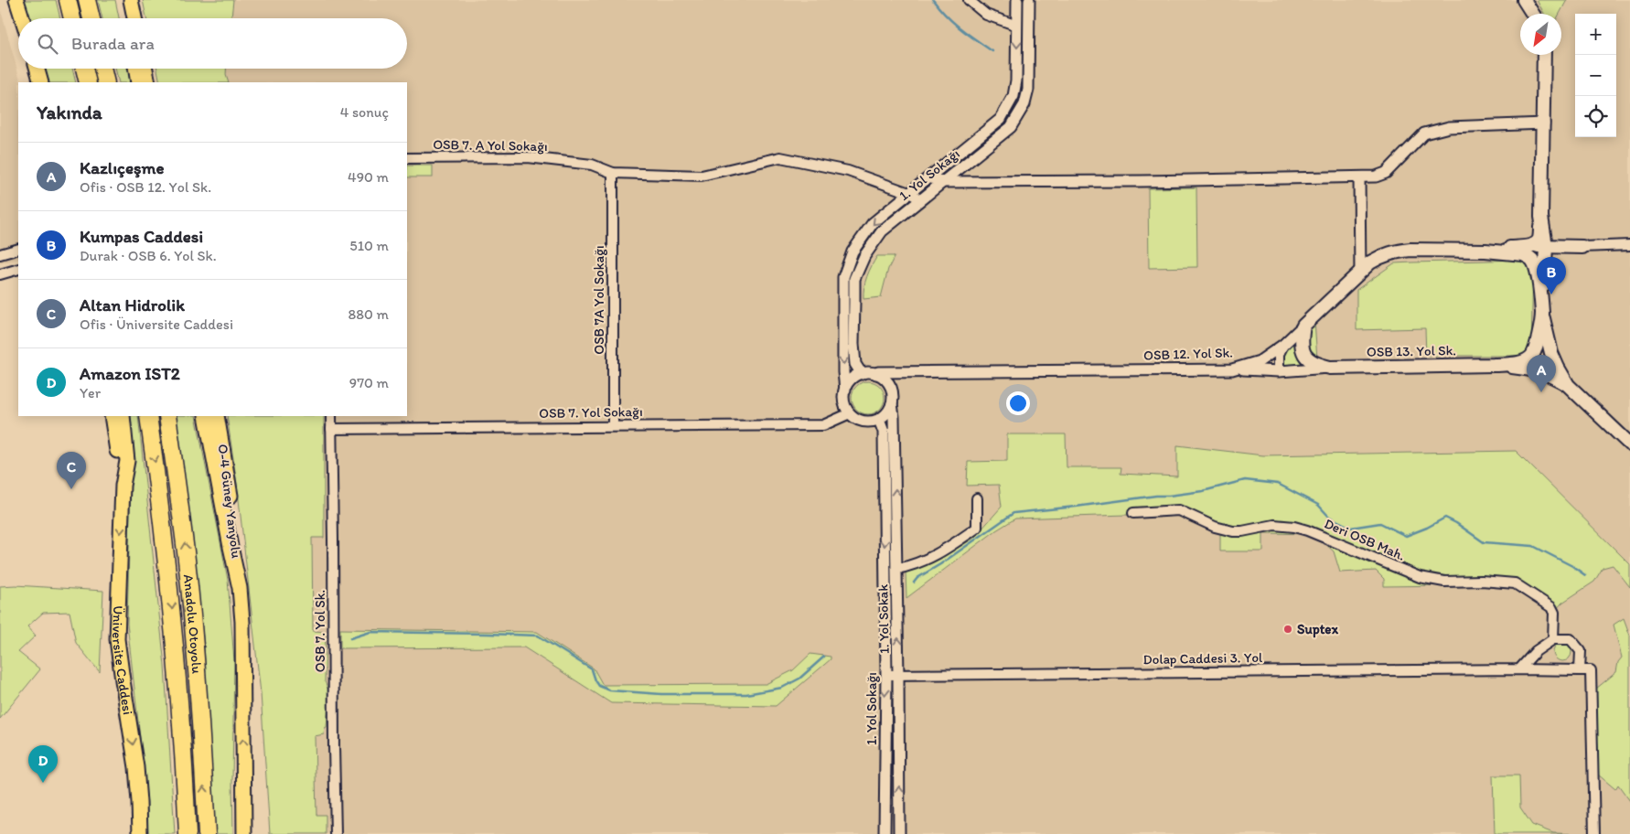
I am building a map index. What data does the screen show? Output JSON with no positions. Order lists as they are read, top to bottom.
{
  "streets": {
    "highway": ["Anadolu Otoyolu"],
    "main road": [
      "OSB 13. Yol Sk.",
      "OSB 12. Yol Sk.",
      "O-4 Güney Yanyolu",
      "Üniversite Caddesi"
    ],
    "street": [
      "OSB 7. A Yol Sokağı",
      "1. Yol Sokağı",
      "OSB 7A Yol Sokağı",
      "OSB 7. Yol Sokağı",
      "Deri OSB Mah.",
      "1. Yol Sokak",
      "OSB 7. Yol Sk.",
      "Dolap Caddesi 3. Yol"
    ]
  },
  "crossings": [
    ["OSB 7. A Yol Sokağı", "1. Yol Sokağı"],
    ["OSB 7. A Yol Sokağı", "OSB 7A Yol Sokağı"],
    ["1. Yol Sokağı", "OSB 12. Yol Sk."],
    ["1. Yol Sokağı", "OSB 7. Yol Sokağı"],
    ["1. Yol Sokağı", "1. Yol Sokak"],
    ["1. Yol Sokağı", "Dolap Caddesi 3. Yol"],
    ["OSB 7A Yol Sokağı", "OSB 7. Yol Sokağı"],
    ["OSB 12. Yol Sk.", "OSB 7. Yol Sokağı"],
    ["OSB 12. Yol Sk.", "1. Yol Sokak"],
    ["OSB 7. Yol Sokağı", "1. Yol Sokak"],
    ["OSB 7. Yol Sokağı", "OSB 7. Yol Sk."],
    ["1. Yol Sokak", "Dolap Caddesi 3. Yol"]
  ],
  "one_way": ["1. Yol Sokağı", "1. Yol Sokak"],
  "places": ["Suptex"],
  "north": "bottom left",
  "page": {
    "map_buttons": ["+", "−"],
    "search": "Burada ara",
    "heading": ["Yakında", "4 sonuç"],
    "list": [
      {
        "mark": "A",
        "name": "Kazlıçeşme",
        "note": "Ofis · OSB 12. Yol Sk.",
        "value": "490 m"
      },
      {
        "mark": "B",
        "name": "Kumpas Caddesi",
        "note": "Durak · OSB 6. Yol Sk.",
        "value": "510 m"
      },
      {
        "mark": "C",
        "name": "Altan Hidrolik",
        "note": "Ofis · Üniversite Caddesi",
        "value": "880 m"
      },
      {
        "mark": "D",
        "name": "Amazon IST2",
        "note": "Yer",
        "value": "970 m"
      }
    ],
    "pins": [
      "B",
      "A",
      "C",
      "D"
    ]
  }
}
